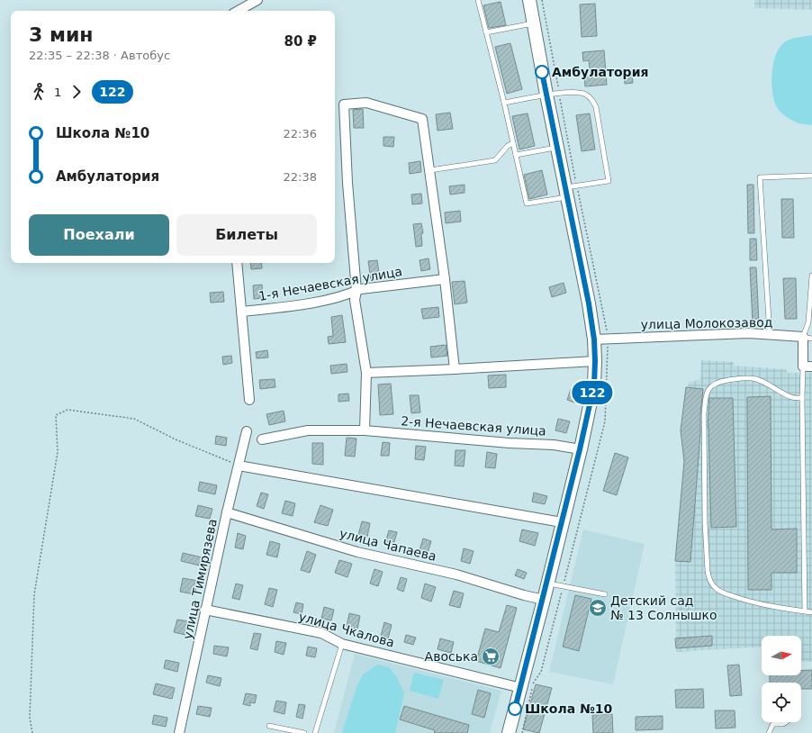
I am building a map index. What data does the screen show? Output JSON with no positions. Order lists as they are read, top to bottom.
{
  "streets": {
    "street": [
      "1-я Нечаевская улица",
      "улица Молокозавод",
      "2-я Нечаевская улица",
      "улица Чапаева",
      "улица Тимирязева",
      "улица Чкалова"
    ]
  },
  "crossings": [
    ["улица Чапаева", "улица Тимирязева"],
    ["улица Тимирязева", "улица Чкалова"]
  ],
  "places": {
    "other": ["Амбулатория", "Школа №10"],
    "school or university": ["Детский сад № 13 Солнышко"],
    "supermarket": ["Авоська"]
  },
  "lines": ["bus line 122"],
  "north": "right",
  "page": {
    "on_map": "122",
    "heading": ["3 мин", "22:35 – 22:38 · Автобус", "80 ₽"],
    "legs": ["1", "122"],
    "list": [
      {
        "name": "Школа №10",
        "value": "22:36"
      },
      {
        "name": "Амбулатория",
        "value": "22:38"
      }
    ],
    "buttons": ["Поехали", "Билеты"]
  }
}
